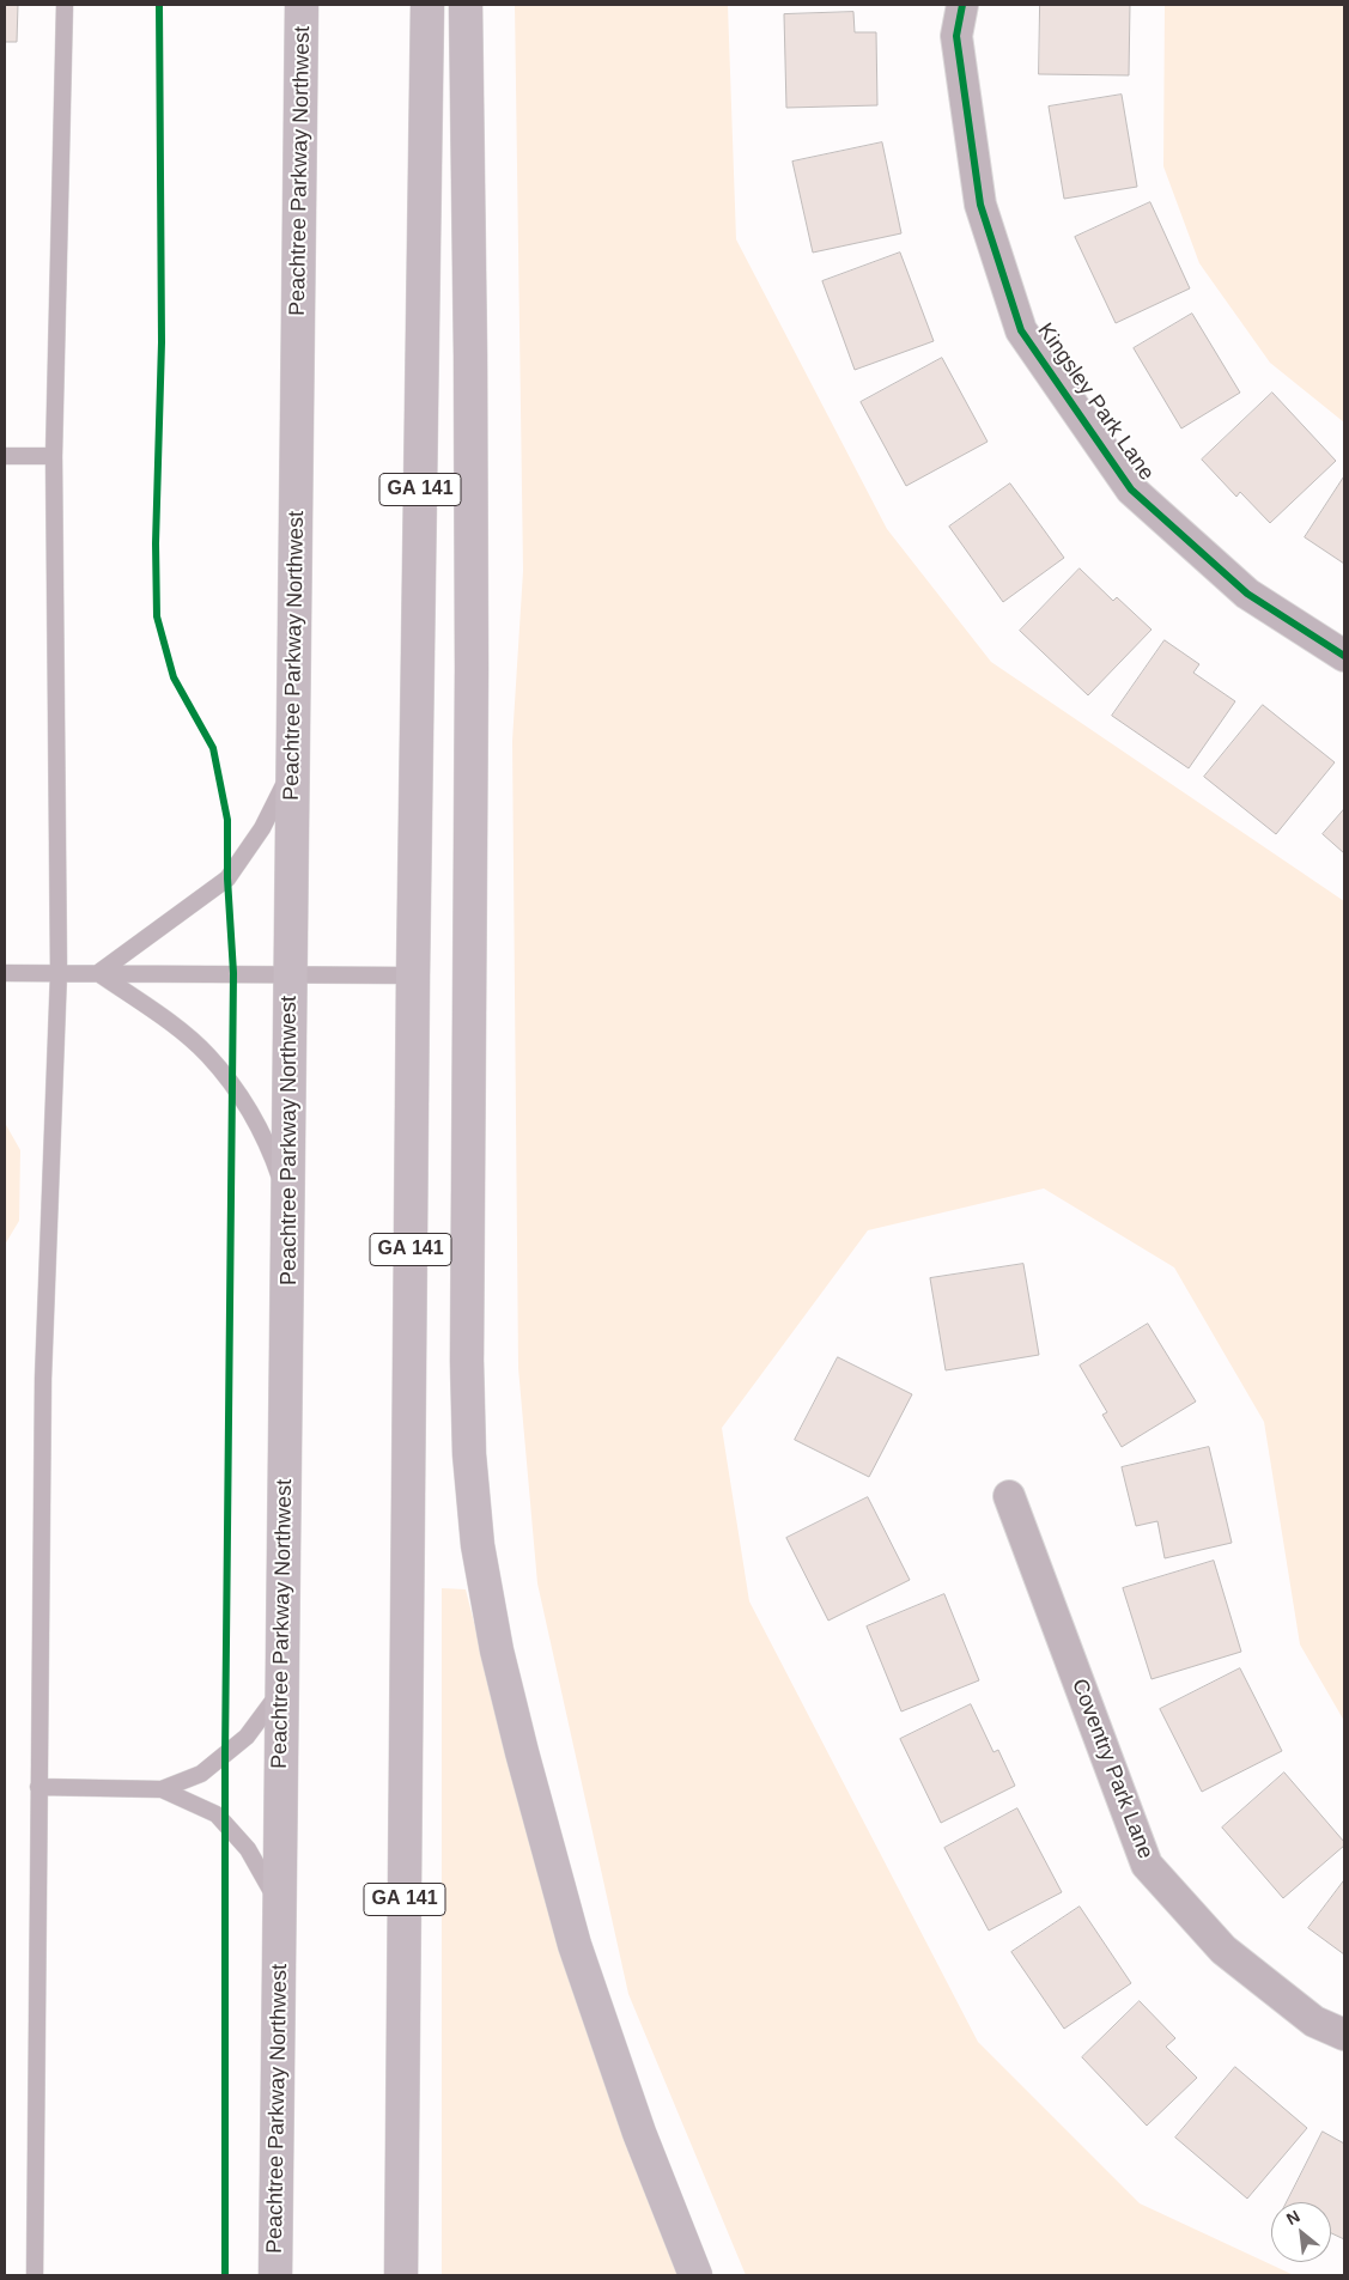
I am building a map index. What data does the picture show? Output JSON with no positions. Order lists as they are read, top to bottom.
{
  "streets": {
    "highway": ["Peachtree Parkway Northwest", "GA 141"],
    "street": ["Kingsley Park Lane", "Coventry Park Lane"]
  },
  "north": "top left"
}
